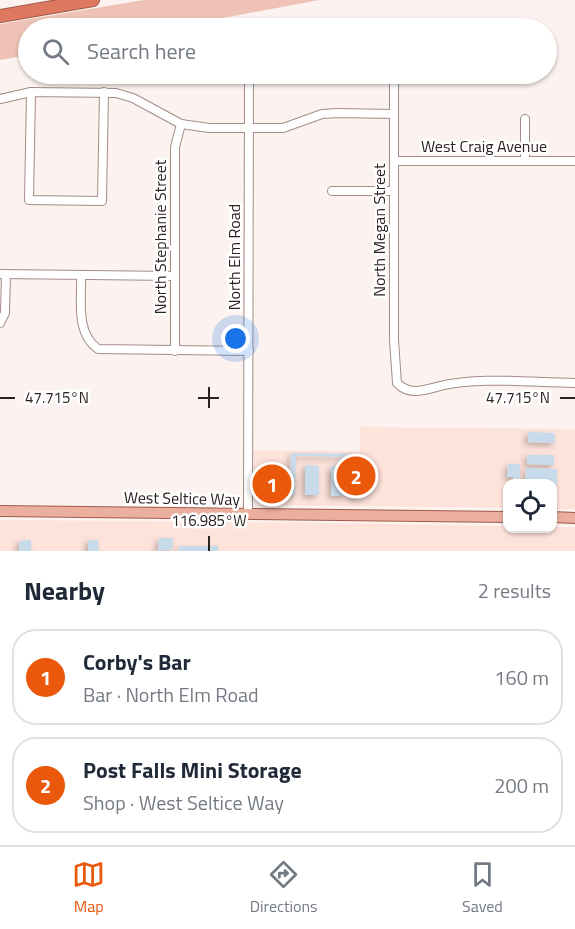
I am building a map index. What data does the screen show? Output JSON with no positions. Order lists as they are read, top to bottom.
{
  "streets": {
    "main road": ["West Seltice Way"],
    "street": [
      "West Craig Avenue",
      "North Megan Street",
      "North Stephanie Street",
      "North Elm Road"
    ]
  },
  "crossings": [
    ["West Craig Avenue", "North Megan Street"],
    ["North Elm Road", "West Seltice Way"]
  ],
  "page": {
    "search": "Search here",
    "pins": ["2", "1"],
    "heading": ["Nearby", "2 results"],
    "list": [
      {
        "mark": "1",
        "name": "Corby's Bar",
        "note": "Bar · North Elm Road",
        "value": "160 m"
      },
      {
        "mark": "2",
        "name": "Post Falls Mini Storage",
        "note": "Shop · West Seltice Way",
        "value": "200 m"
      }
    ],
    "nav": ["Map", "Directions", "Saved"]
  },
  "coordinates": ["47.715°N", "116.985°W"]
}
